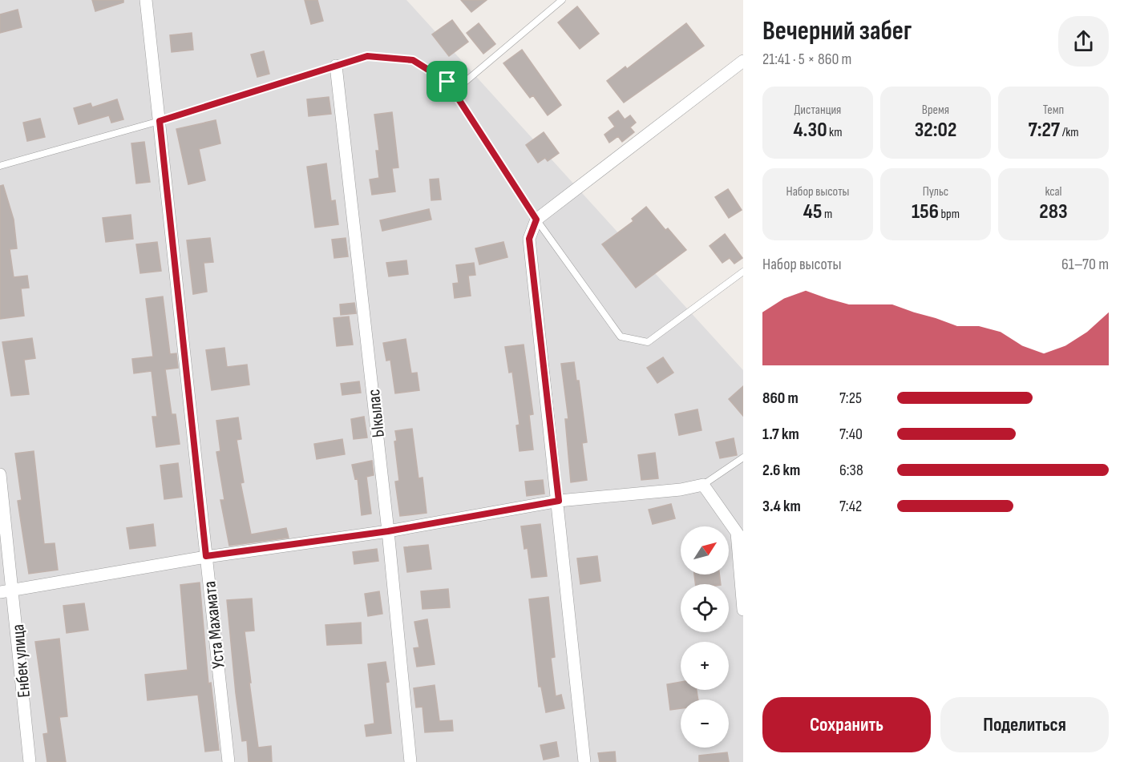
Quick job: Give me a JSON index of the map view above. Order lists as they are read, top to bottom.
{
  "streets": {
    "street": ["Ыкылас", "Уста Махамата", "Енбек улица"]
  },
  "north": "top right",
  "page": {
    "heading": ["Вечерний забег", "21:41 · 5 × 860 m"],
    "stats": [
      ["Дистанция", "4.30 km"],
      ["Время", "32:02"],
      ["Темп", "7:27 /km"],
      ["Набор высоты", "45 m"],
      ["Пульс", "156 bpm"],
      ["kcal", "283"]
    ],
    "chart": ["Набор высоты", "61–70 m"],
    "list": [
      {
        "name": "860 m",
        "note": "7:25"
      },
      {
        "name": "1.7 km",
        "note": "7:40"
      },
      {
        "name": "2.6 km",
        "note": "6:38"
      },
      {
        "name": "3.4 km",
        "note": "7:42"
      }
    ],
    "map_buttons": ["+", "−"],
    "buttons": ["Сохранить", "Поделиться"]
  }
}
